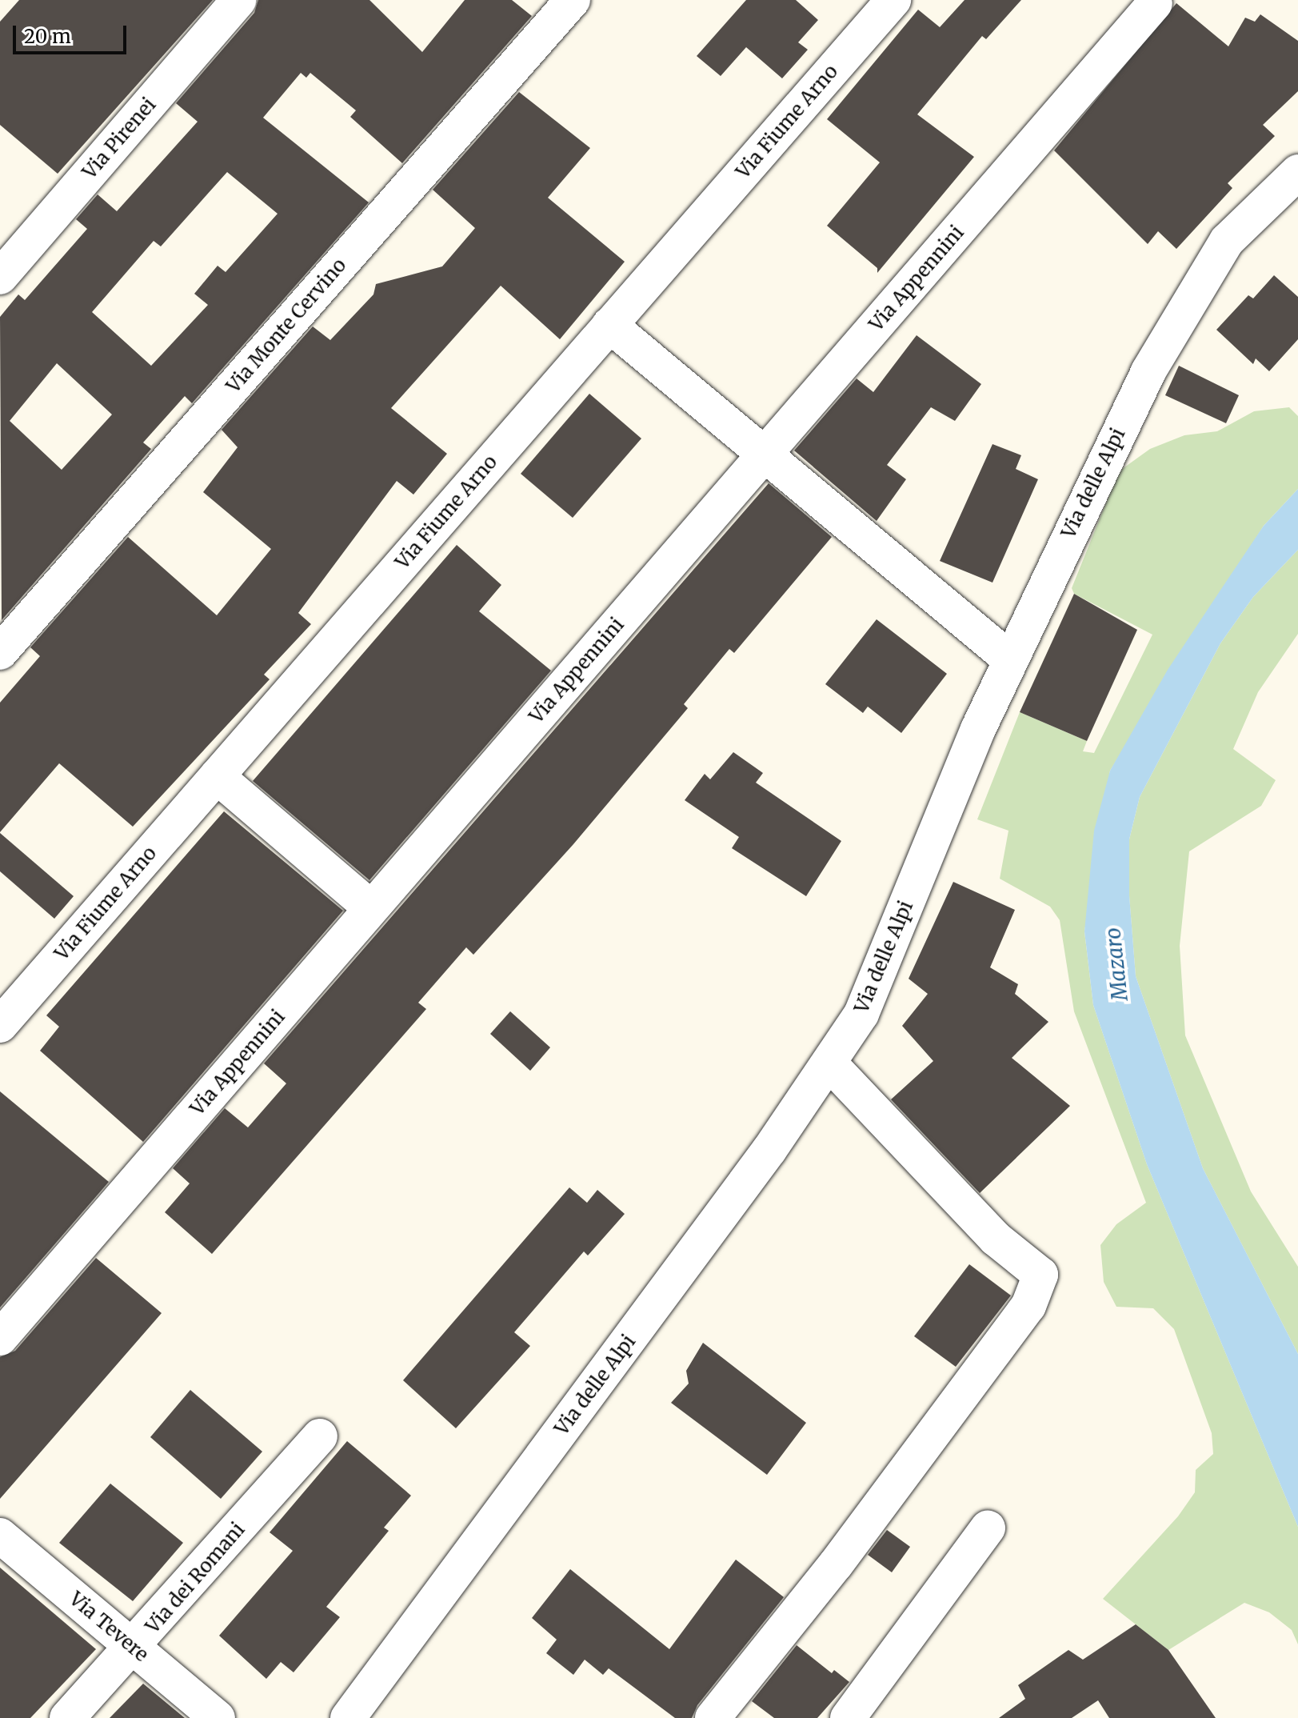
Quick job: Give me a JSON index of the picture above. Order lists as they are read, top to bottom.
{
  "streets": {
    "street": [
      "Via Fiume Arno",
      "Via Pirenei",
      "Via Appennini",
      "Via Monte Cervino",
      "Via delle Alpi",
      "Via dei Romani",
      "Via Tevere"
    ]
  },
  "crossings": [
    ["Via dei Romani", "Via Tevere"]
  ],
  "water": ["Mazaro"],
  "scale_bar": "20 m"
}
